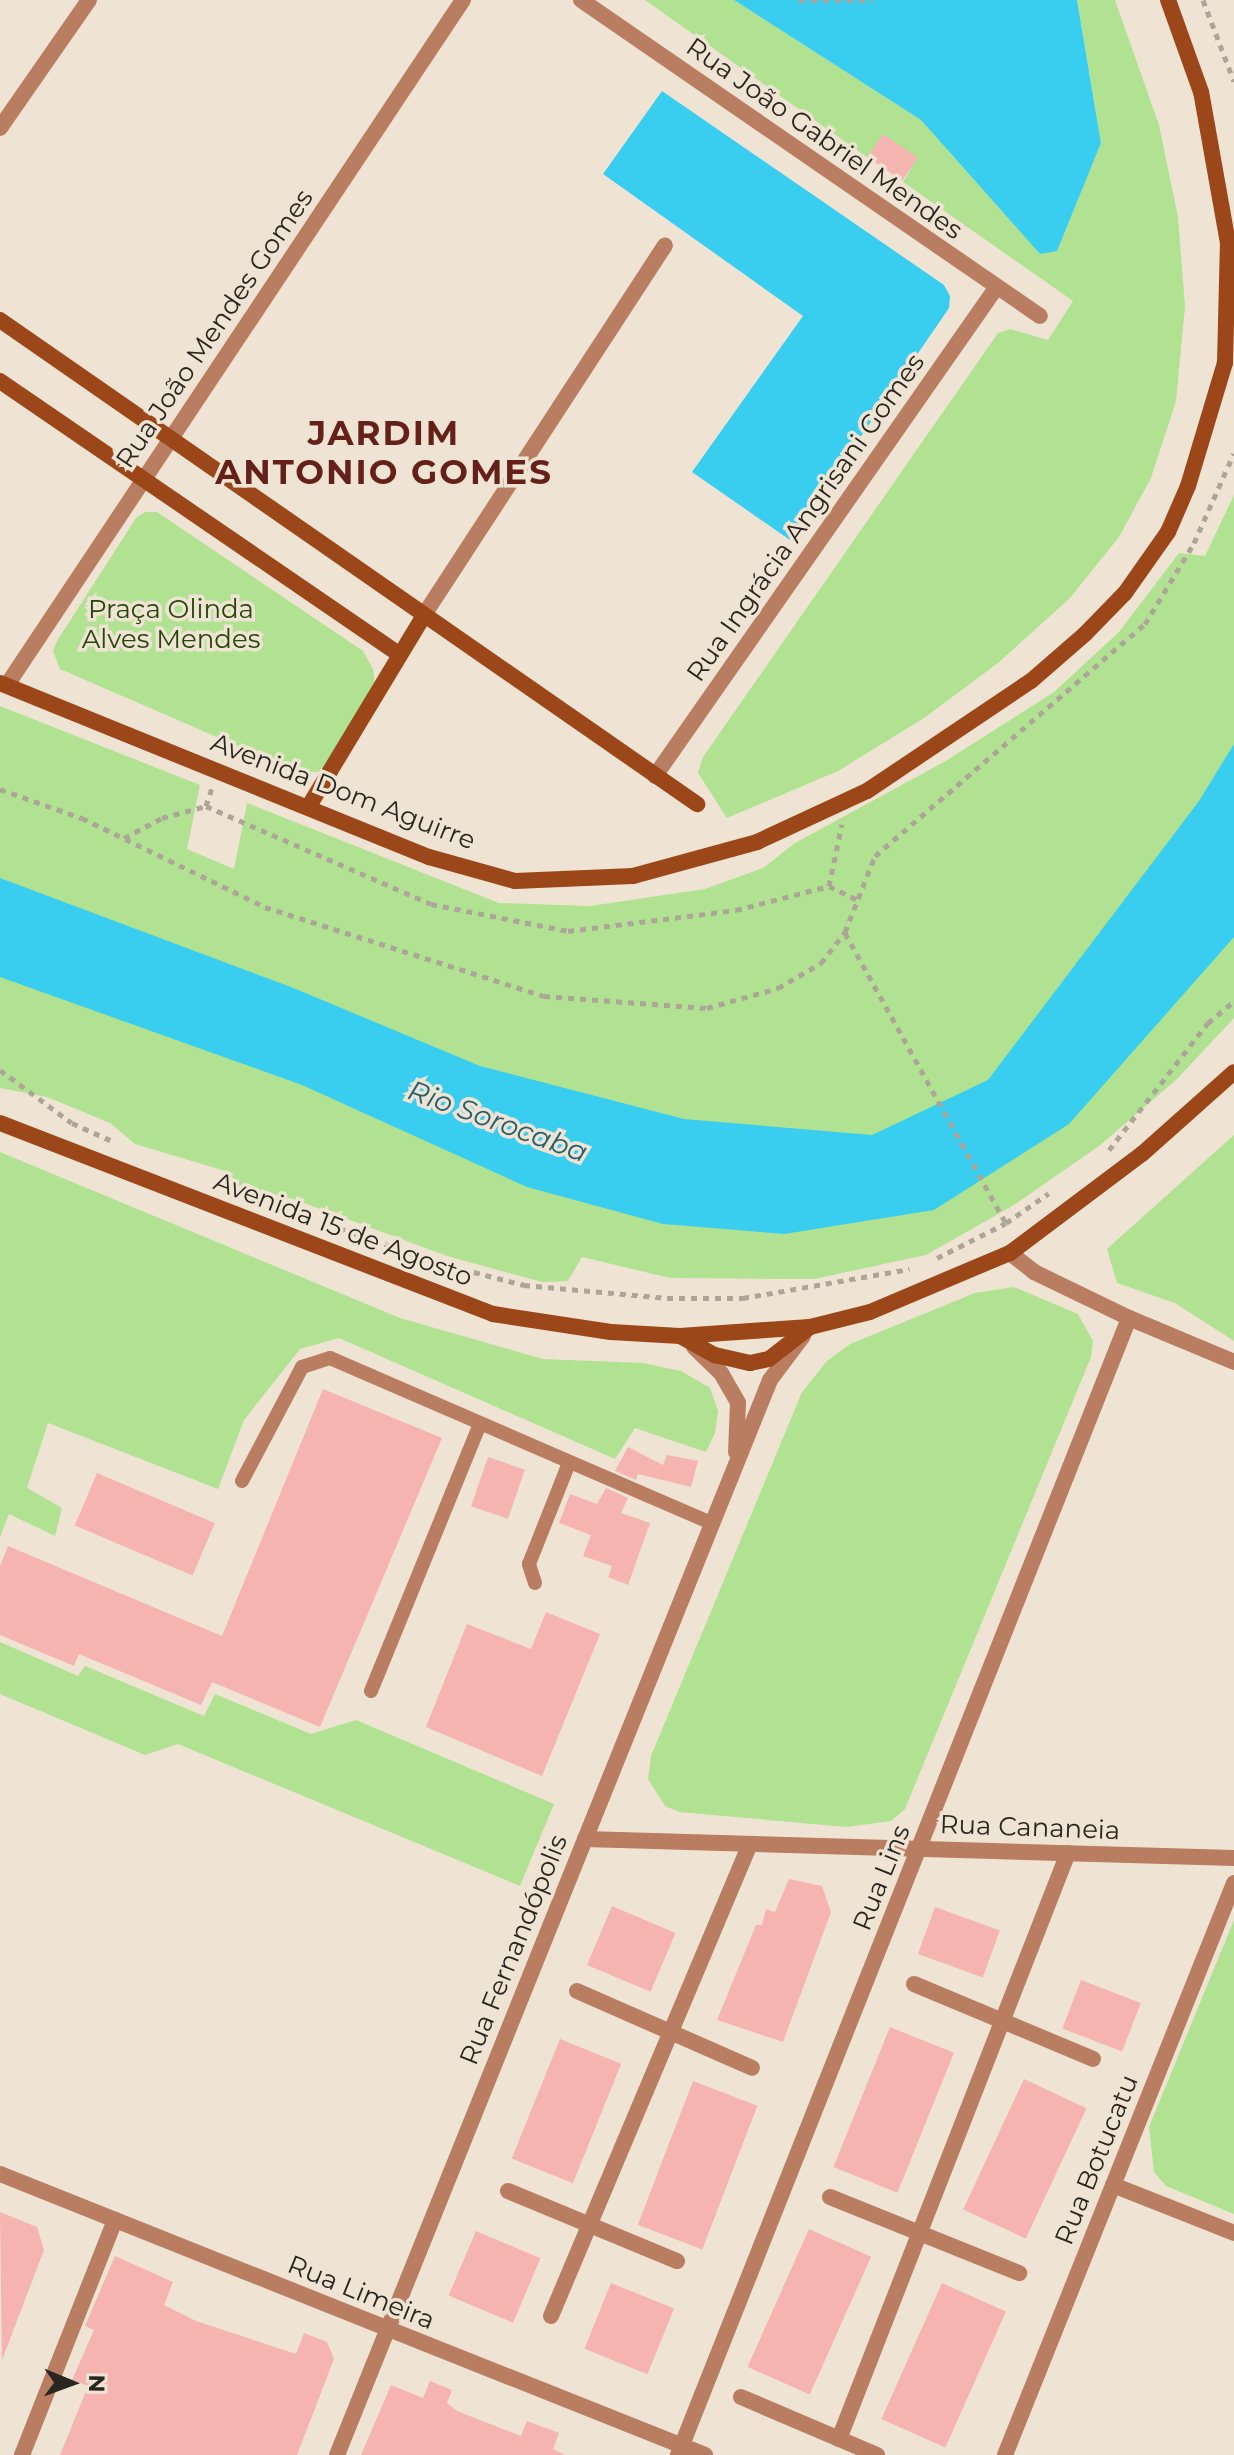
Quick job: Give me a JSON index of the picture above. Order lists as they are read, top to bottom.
{
  "streets": {
    "main road": ["Avenida Dom Aguirre", "Avenida 15 de Agosto"],
    "street": [
      "Rua João Gabriel Mendes",
      "Rua João Mendes Gomes",
      "Rua Ingrácia Angrisani Gomes",
      "Rua Cananeia",
      "Rua Lins",
      "Rua Fernandópolis",
      "Rua Botucatu",
      "Rua Limeira"
    ]
  },
  "crossings": [
    ["Rua João Gabriel Mendes", "Rua Ingrácia Angrisani Gomes"],
    ["Rua João Mendes Gomes", "Avenida Dom Aguirre"],
    ["Avenida 15 de Agosto", "Rua Fernandópolis"],
    ["Rua Cananeia", "Rua Lins"],
    ["Rua Cananeia", "Rua Fernandópolis"],
    ["Rua Lins", "Rua Limeira"],
    ["Rua Fernandópolis", "Rua Limeira"]
  ],
  "districts": ["JARDIM ANTONIO GOMES"],
  "water": ["Rio Sorocaba"],
  "parks": ["Praça Olinda Alves Mendes"],
  "north": "right"
}
